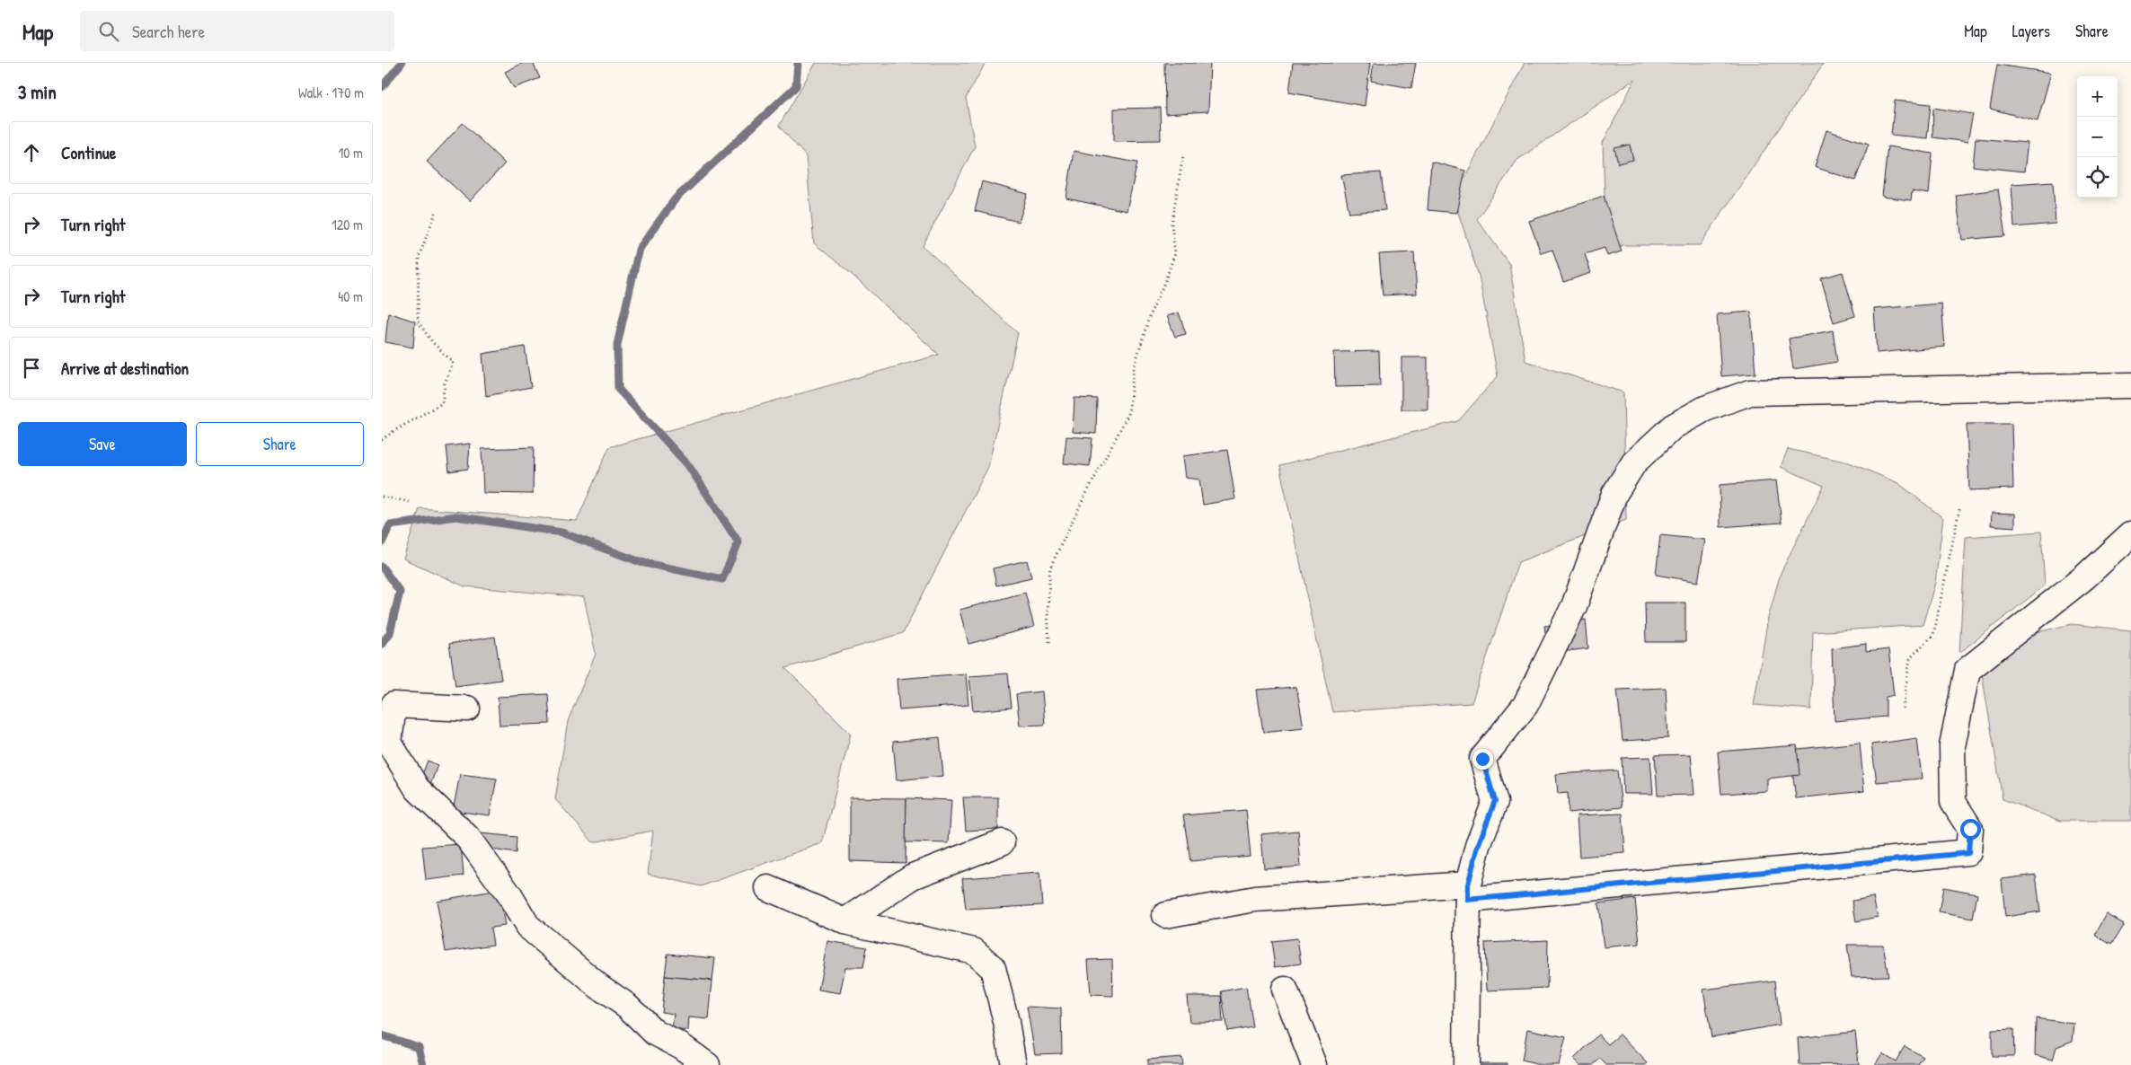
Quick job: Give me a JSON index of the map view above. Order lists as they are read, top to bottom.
{
  "page": {
    "header": "Map",
    "search": "Search here",
    "nav": ["Map", "Layers", "Share"],
    "heading": ["3 min", "Walk · 170 m"],
    "map_buttons": ["+", "−"],
    "list": [
      ["Continue", "10 m"],
      ["Turn right", "120 m"],
      ["Turn right", "40 m"],
      "Arrive at destination"
    ],
    "buttons": ["Save", "Share"]
  }
}
